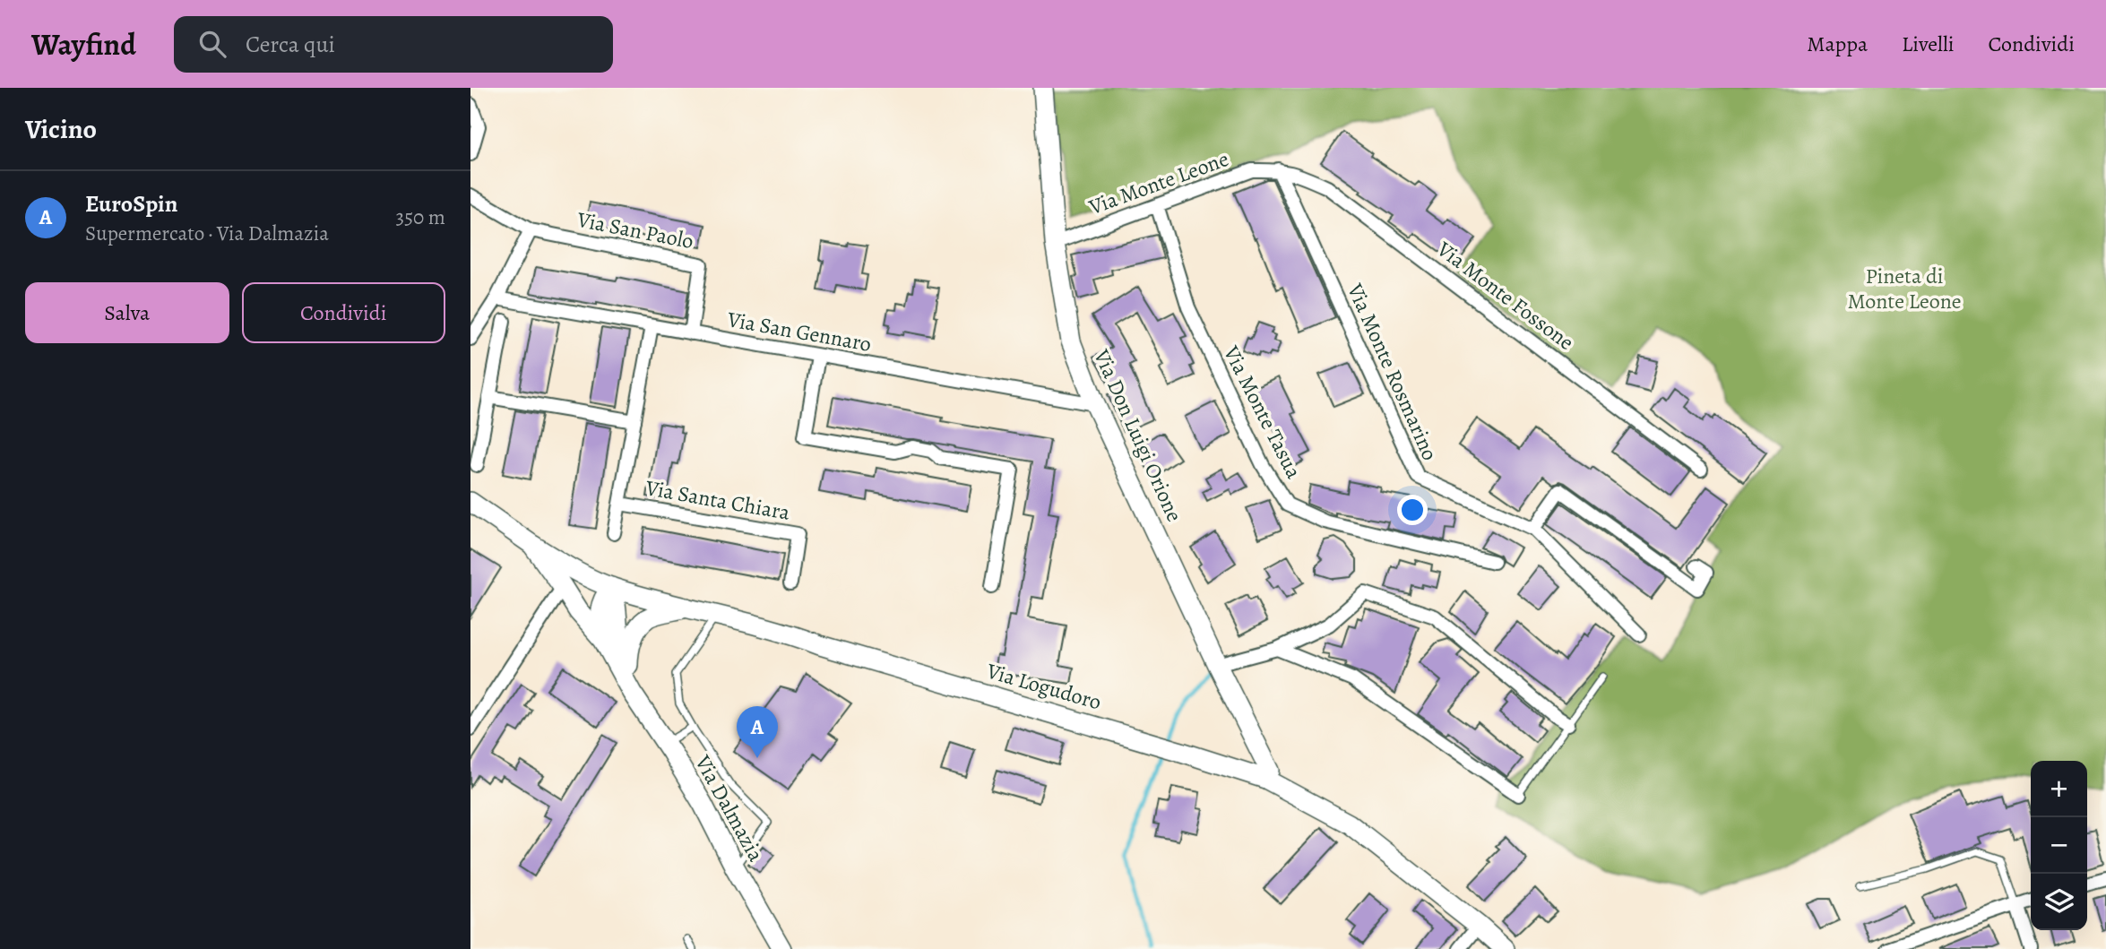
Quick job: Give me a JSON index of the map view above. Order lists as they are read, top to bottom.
{
  "streets": {
    "street": [
      "Via Monte Leone",
      "Via San Paolo",
      "Via Monte Fossone",
      "Via San Gennaro",
      "Via Monte Rosmarino",
      "Via Monte Tasua",
      "Via Don Luigi Orione",
      "Via Santa Chiara",
      "Via Logudoro",
      "Via Dalmazia"
    ]
  },
  "crossings": [
    ["Via Monte Leone", "Via Monte Fossone"],
    ["Via Monte Leone", "Via Monte Rosmarino"],
    ["Via Monte Leone", "Via Monte Tasua"],
    ["Via Monte Leone", "Via Don Luigi Orione"],
    ["Via San Paolo", "Via San Gennaro"],
    ["Via Monte Fossone", "Via Monte Rosmarino"],
    ["Via San Gennaro", "Via Don Luigi Orione"],
    ["Via San Gennaro", "Via Santa Chiara"],
    ["Via Don Luigi Orione", "Via Logudoro"],
    ["Via Logudoro", "Via Dalmazia"]
  ],
  "parks": ["Pineta di Monte Leone"],
  "page": {
    "header": "Wayfind",
    "search": "Cerca qui",
    "nav": ["Mappa", "Livelli", "Condividi"],
    "heading": "Vicino",
    "list": [
      {
        "mark": "A",
        "name": "EuroSpin",
        "note": "Supermercato · Via Dalmazia",
        "value": "350 m"
      }
    ],
    "buttons": ["Salva", "Condividi"],
    "pins": "A",
    "map_buttons": ["+", "−"]
  }
}
